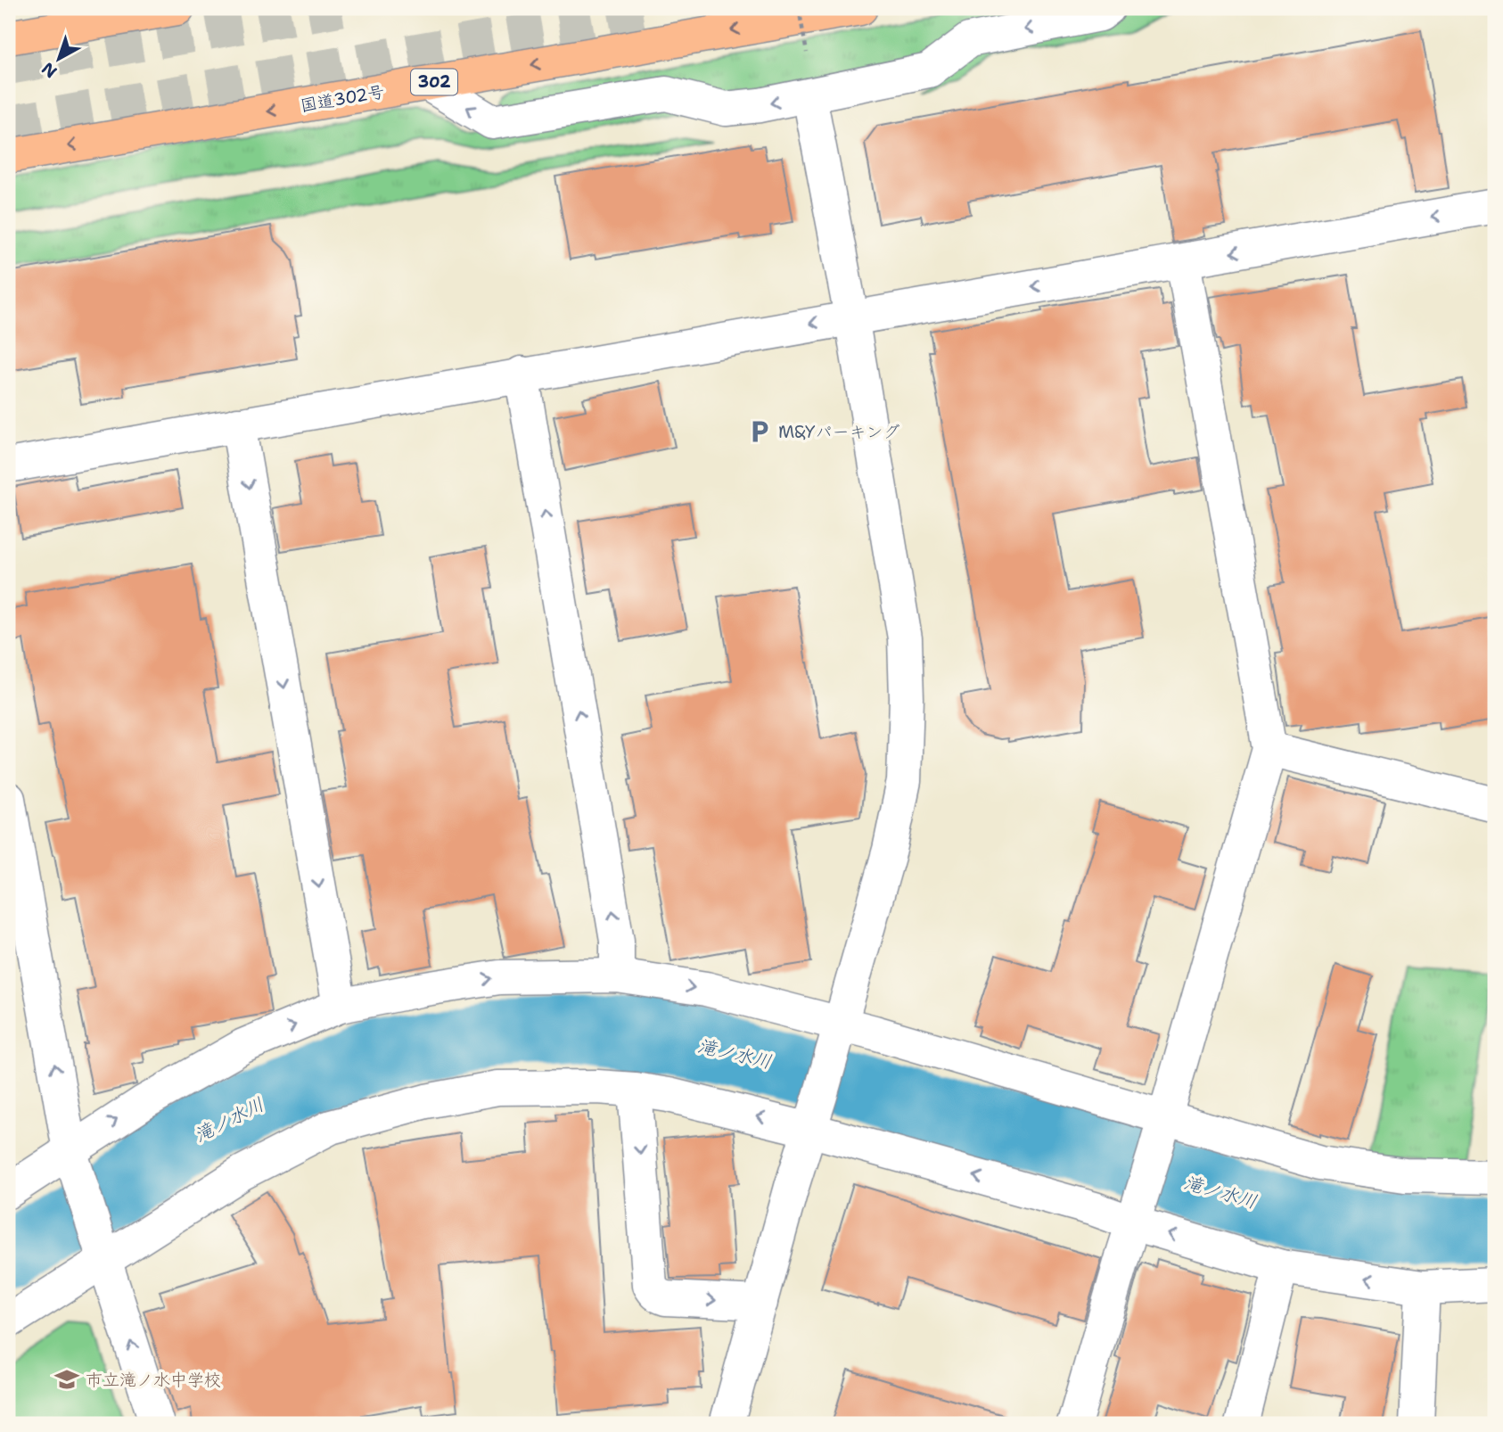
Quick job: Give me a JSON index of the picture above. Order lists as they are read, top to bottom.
{
  "streets": {
    "highway": ["302", "国道302号"]
  },
  "one_way": ["国道302号"],
  "water": ["滝ノ水川"],
  "places": {
    "parking": ["M&Yパーキング"],
    "school or university": ["市立滝ノ水中学校"]
  },
  "north": "bottom left"
}
